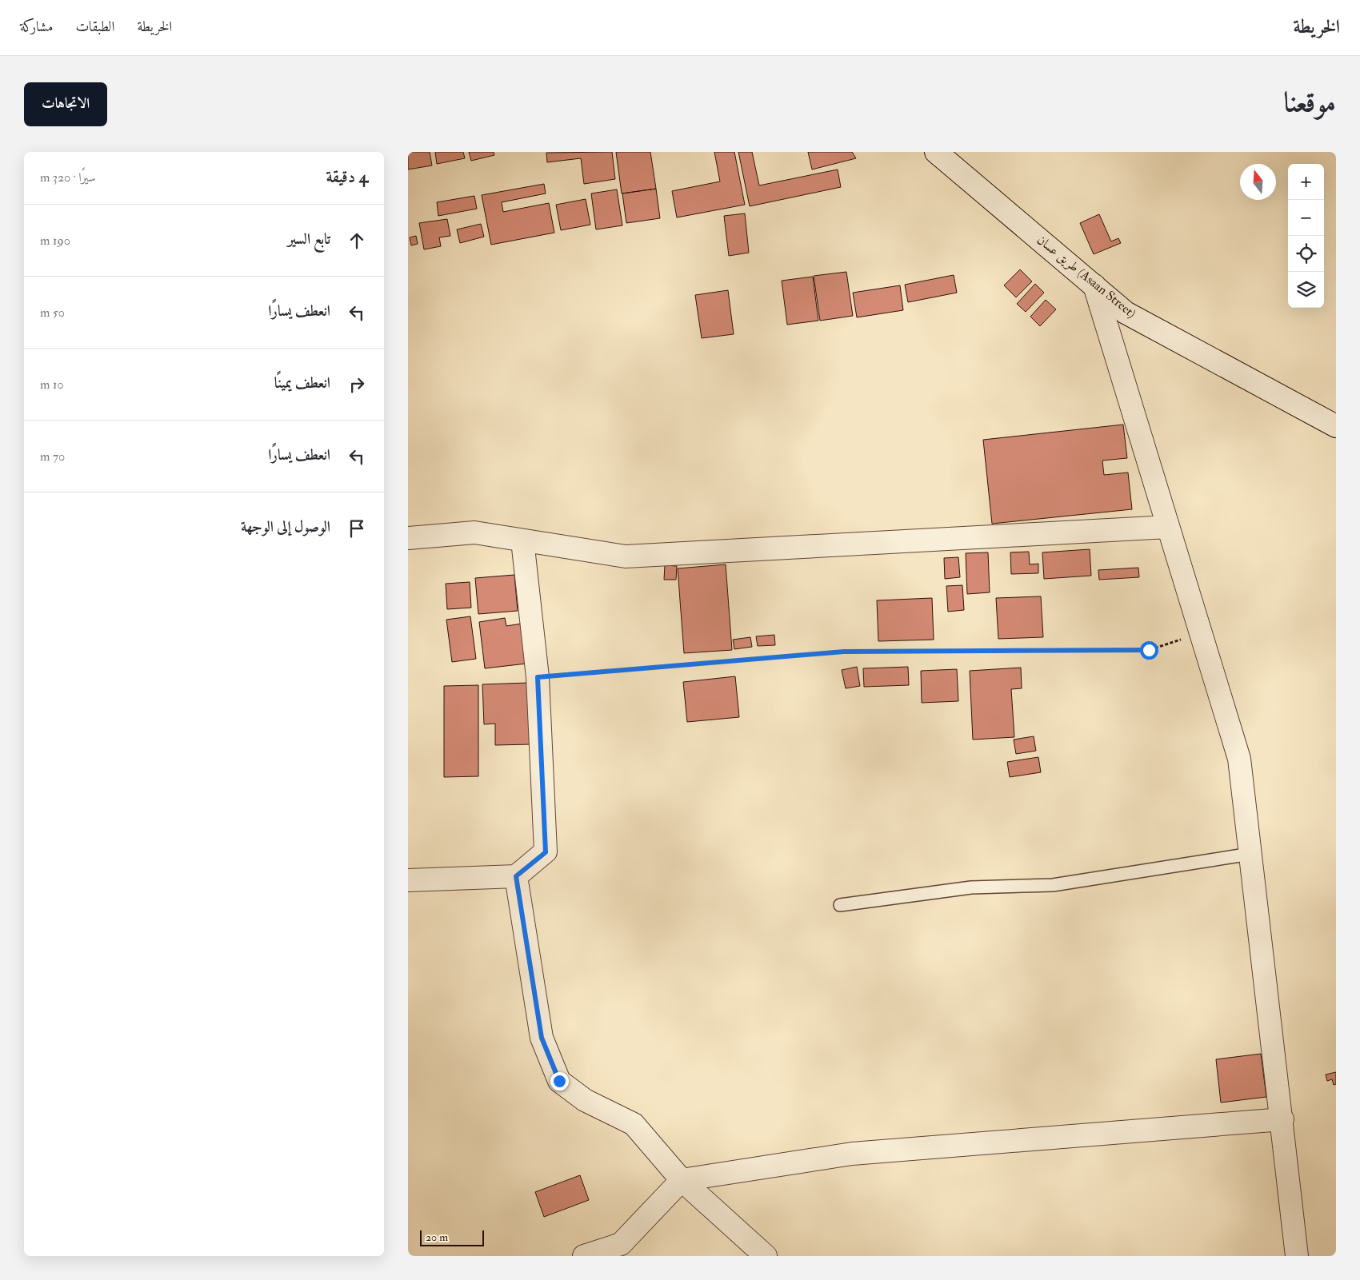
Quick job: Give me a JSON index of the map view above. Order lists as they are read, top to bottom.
{
  "streets": {
    "street": ["طريق عسان (Asaan Street)"]
  },
  "scale_bar": "20 m",
  "north": "top",
  "page": {
    "header": "الخريطة",
    "nav": ["الخريطة", "الطبقات", "مشاركة"],
    "title": "موقعنا",
    "buttons": "الاتجاهات",
    "heading": ["4 دقيقة", "سيرًا · 320 m"],
    "map_buttons": ["+", "−"],
    "list": [
      ["تابع السير", "190 m"],
      ["انعطف يسارًا", "50 m"],
      ["انعطف يمينًا", "10 m"],
      ["انعطف يسارًا", "70 m"],
      "الوصول إلى الوجهة"
    ],
    "scale": "20 m"
  }
}
